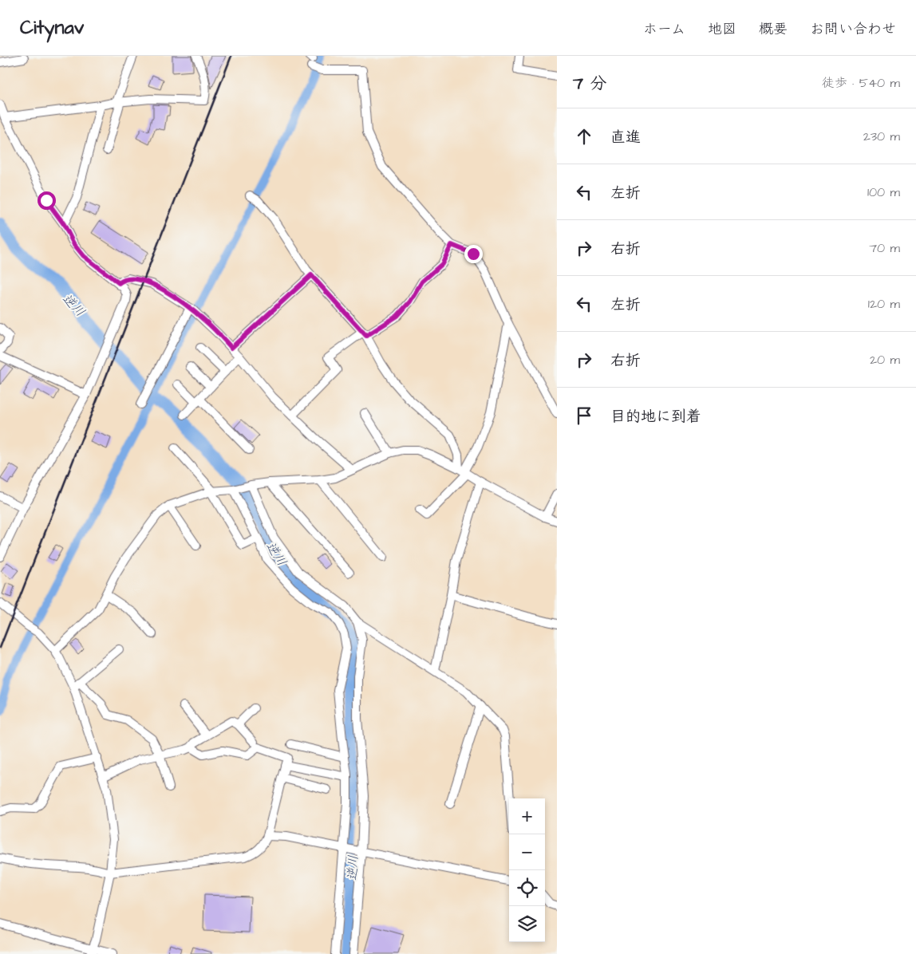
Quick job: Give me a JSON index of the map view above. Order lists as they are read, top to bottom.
{
  "water": ["逆川"],
  "page": {
    "header": "Citynav",
    "nav": [
      "ホーム",
      "地図",
      "概要",
      "お問い合わせ"
    ],
    "heading": ["7 分", "徒歩 · 540 m"],
    "list": [
      ["直進", "230 m"],
      ["左折", "100 m"],
      ["右折", "70 m"],
      ["左折", "120 m"],
      ["右折", "20 m"],
      "目的地に到着"
    ],
    "map_buttons": ["+", "−"]
  }
}
